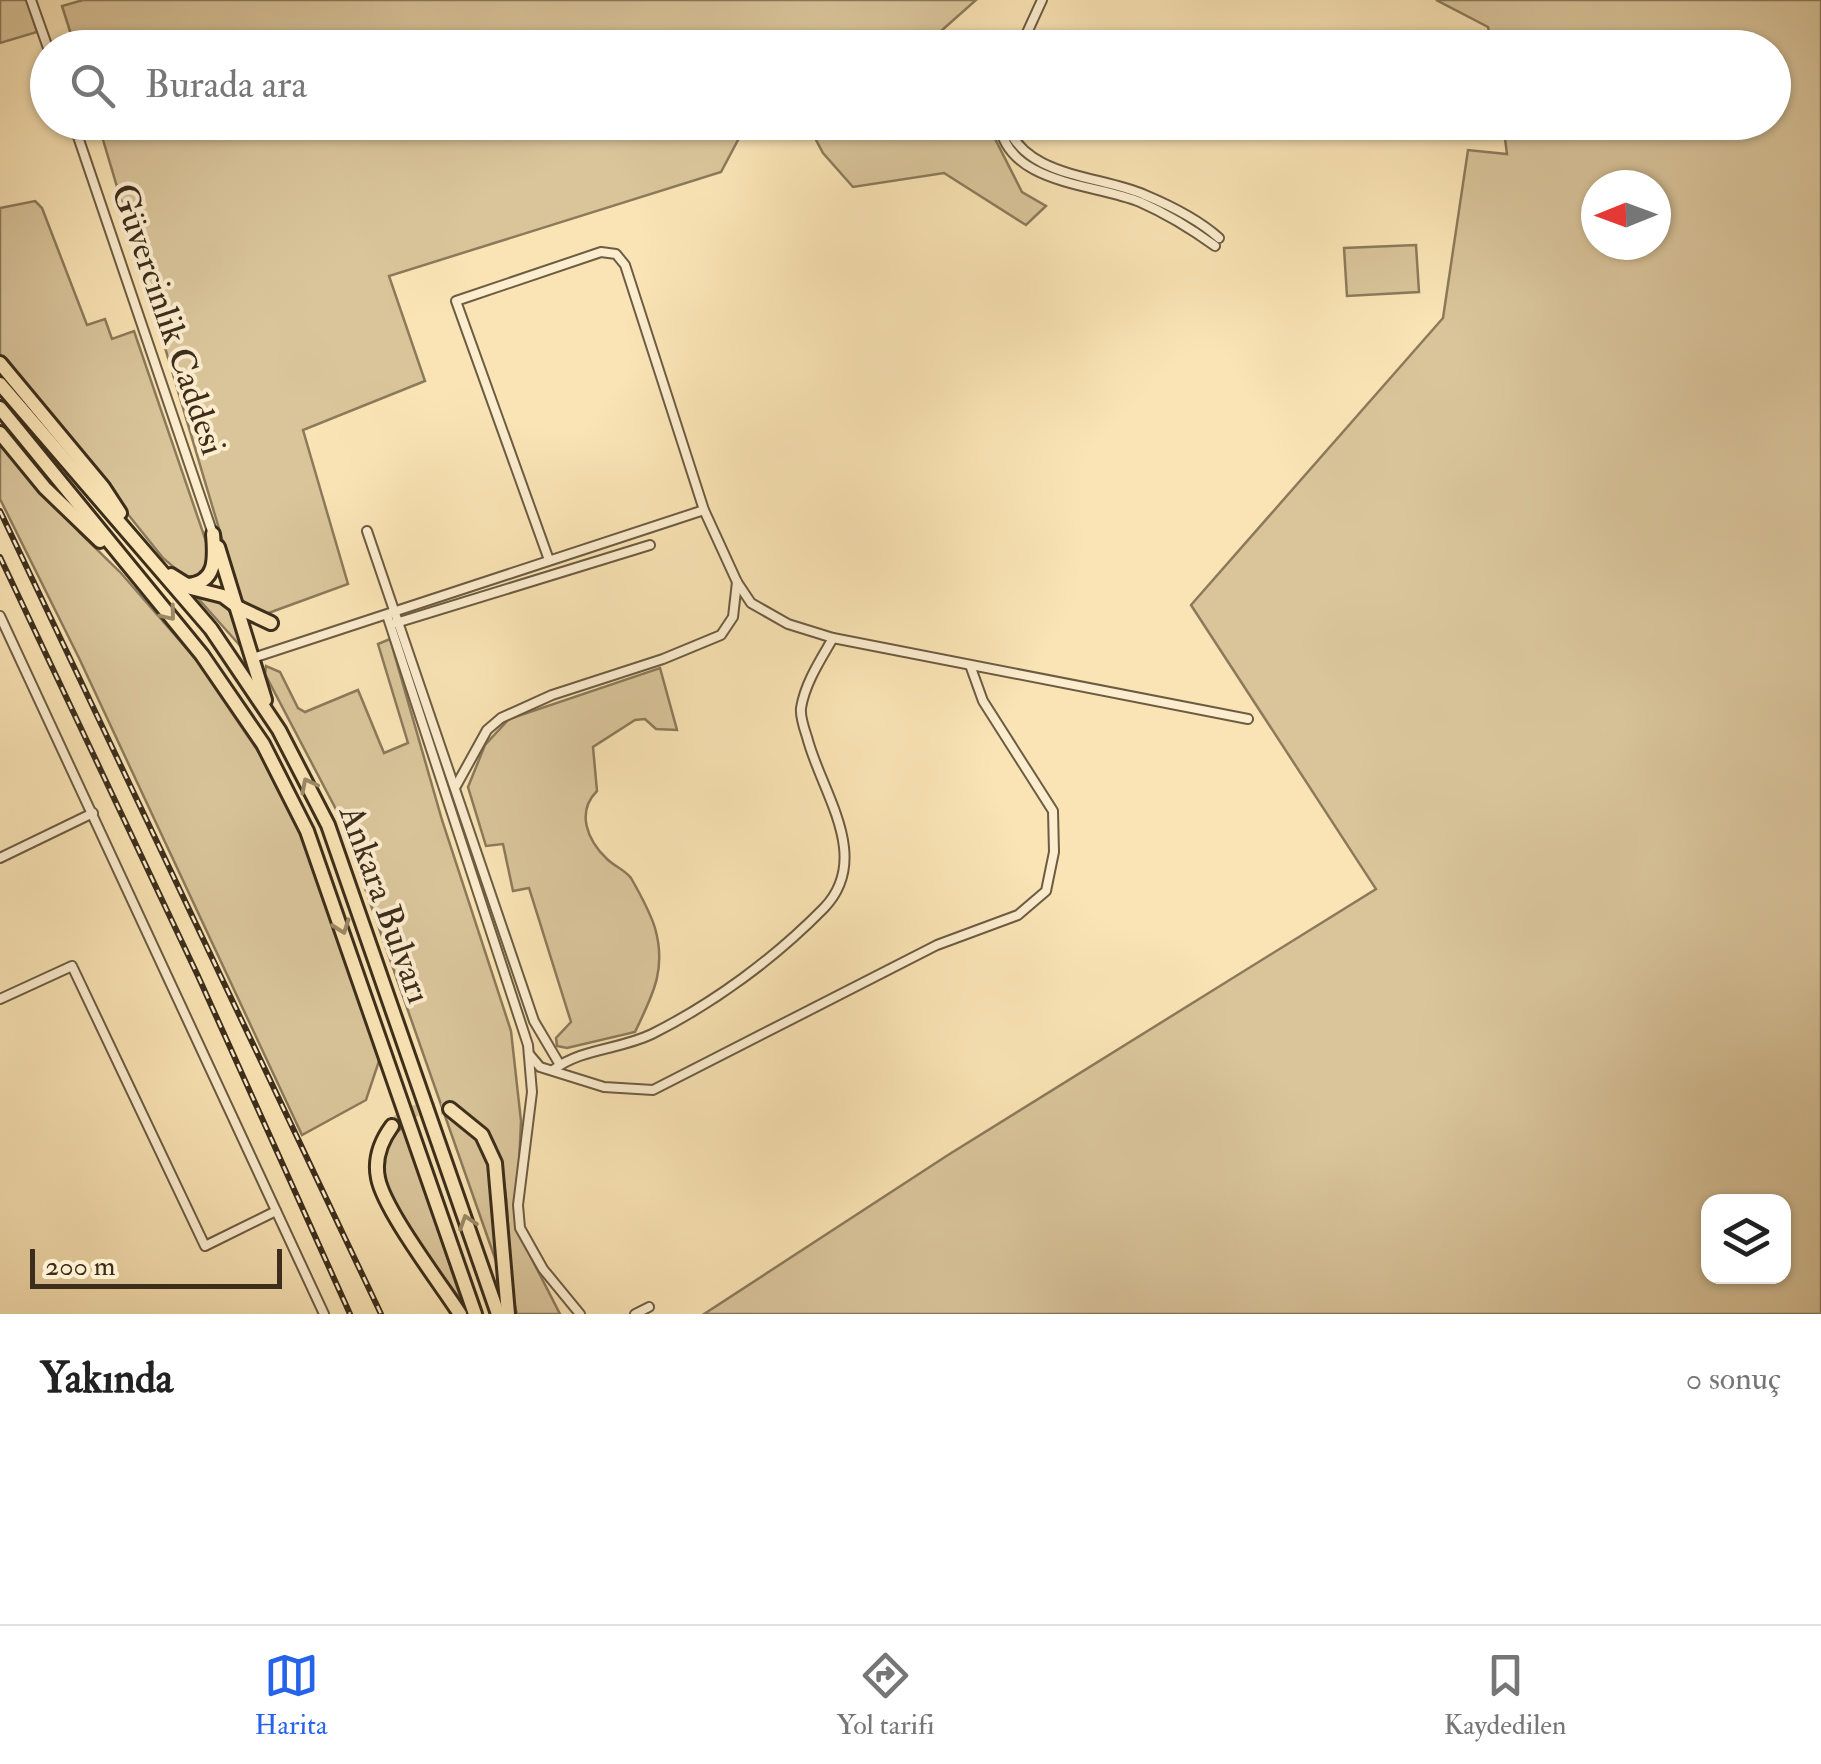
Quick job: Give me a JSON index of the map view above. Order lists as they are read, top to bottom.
{
  "streets": {
    "main road": ["Ankara Bulvarı"],
    "street": ["Güvercinlik Caddesi"]
  },
  "scale_bar": "200 m",
  "north": "left",
  "page": {
    "search": "Burada ara",
    "scale": "200 m",
    "heading": ["Yakında", "0 sonuç"],
    "nav": ["Harita", "Yol tarifi", "Kaydedilen"]
  }
}
